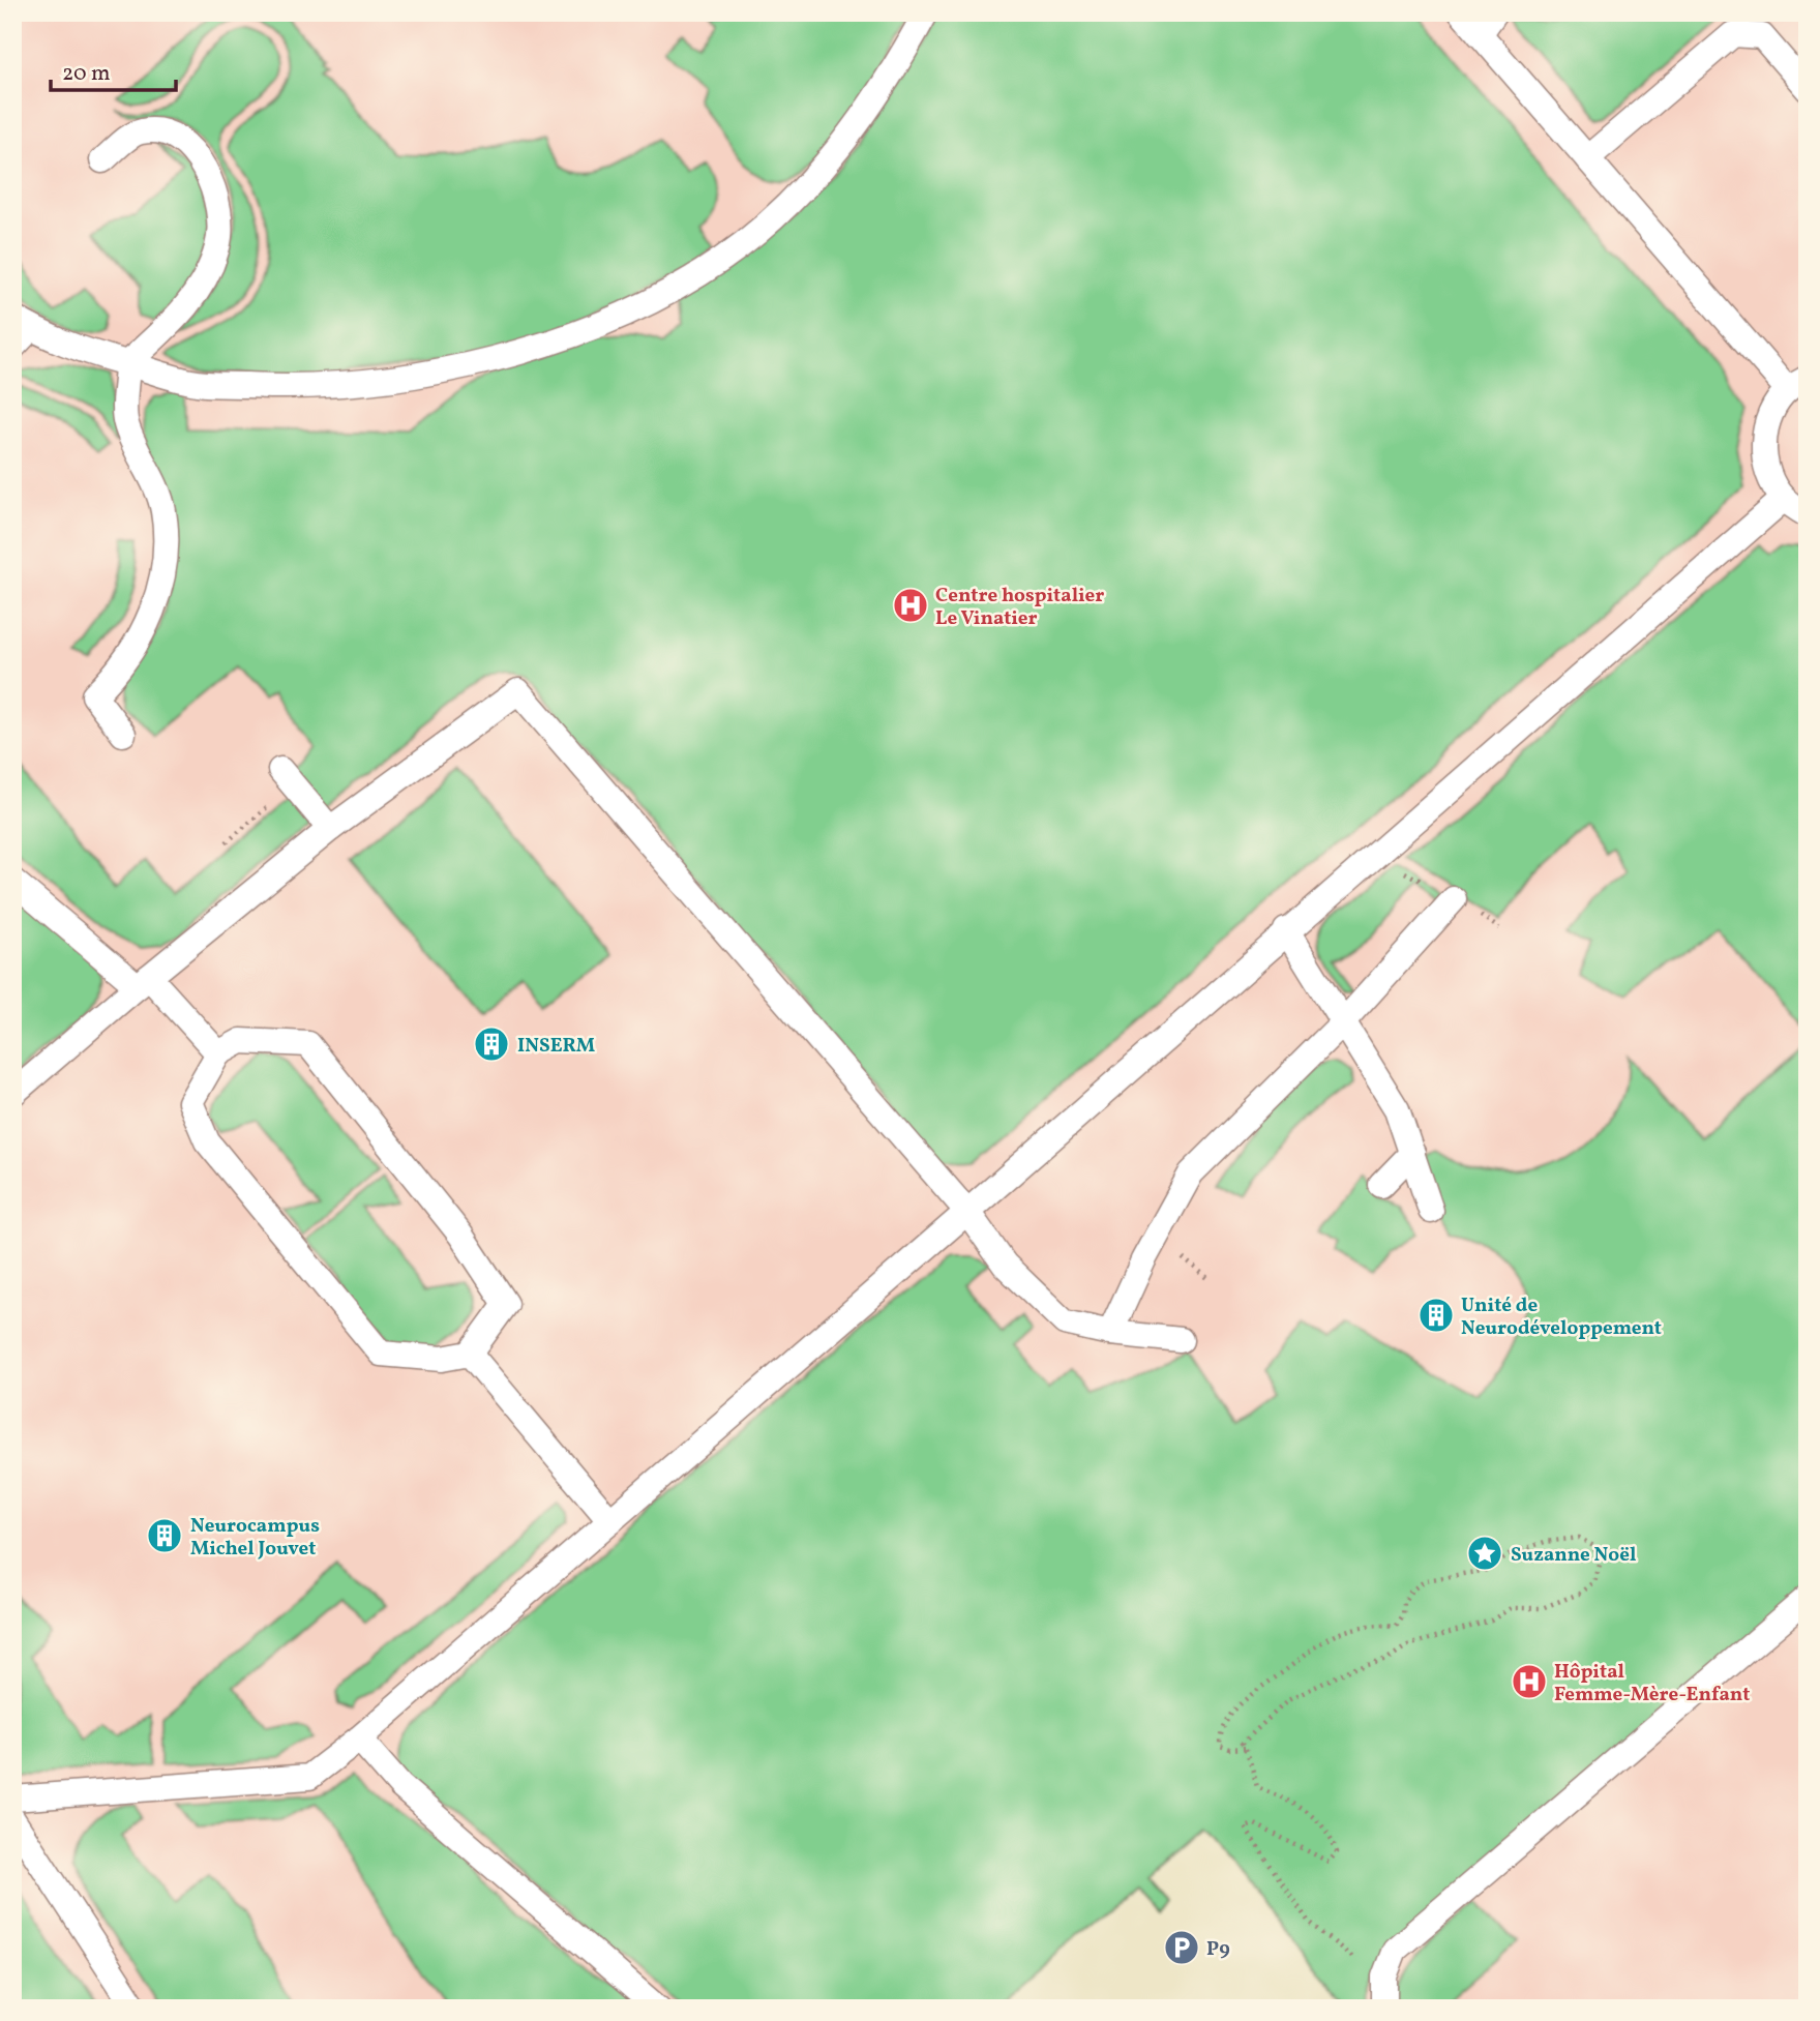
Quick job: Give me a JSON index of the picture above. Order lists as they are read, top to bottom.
{
  "places": {
    "hospital": ["Centre hospitalier Le Vinatier", "Hôpital Femme-Mère-Enfant"],
    "building": ["INSERM", "Unité de Neurodéveloppement", "Neurocampus Michel Jouvet"],
    "place": ["Suzanne Noël"],
    "parking": ["P9"]
  },
  "scale_bar": "20 m"
}
